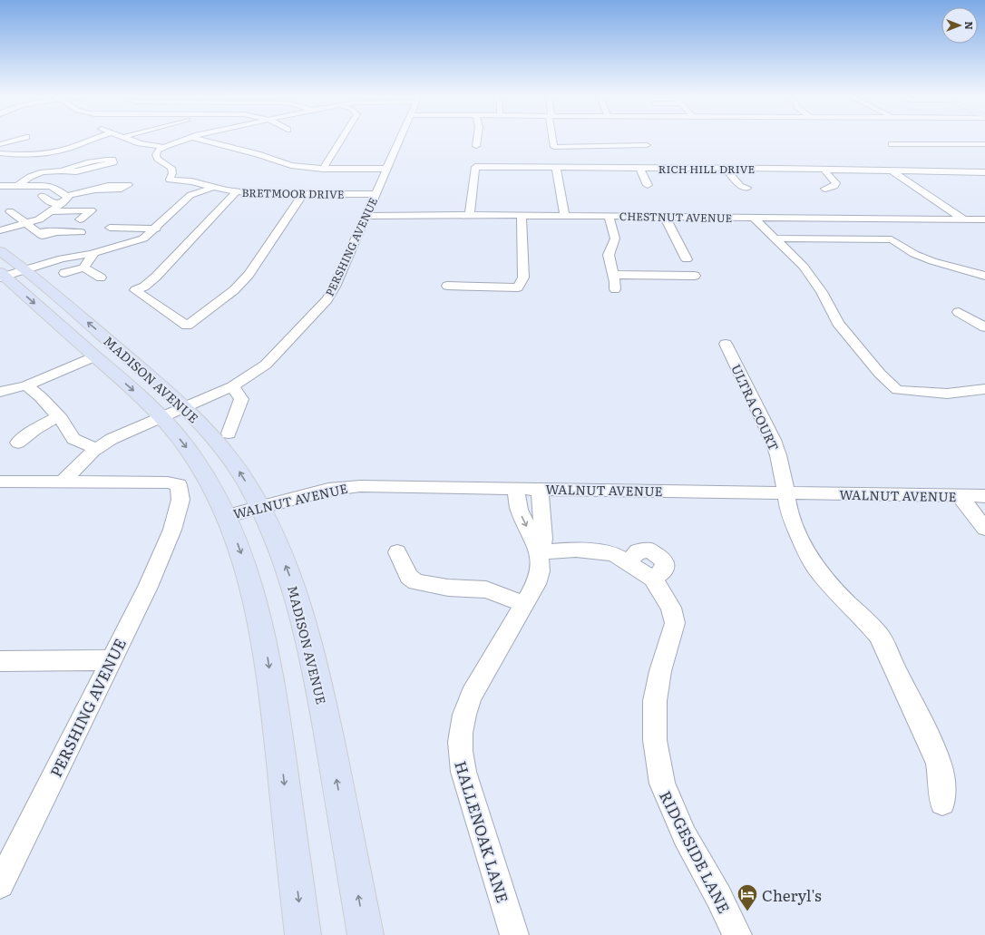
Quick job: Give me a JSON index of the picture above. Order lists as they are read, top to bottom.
{
  "streets": {
    "main road": ["MADISON AVENUE"],
    "street": [
      "RICH HILL DRIVE",
      "BRETMOOR DRIVE",
      "CHESTNUT AVENUE",
      "PERSHING AVENUE",
      "ULTRA COURT",
      "WALNUT AVENUE",
      "HALLENOAK LANE",
      "RIDGESIDE LANE"
    ]
  },
  "crossings": [
    ["RICH HILL DRIVE", "CHESTNUT AVENUE"],
    ["BRETMOOR DRIVE", "PERSHING AVENUE"],
    ["CHESTNUT AVENUE", "PERSHING AVENUE"],
    ["PERSHING AVENUE", "MADISON AVENUE"],
    ["MADISON AVENUE", "WALNUT AVENUE"],
    ["ULTRA COURT", "WALNUT AVENUE"],
    ["WALNUT AVENUE", "HALLENOAK LANE"],
    ["HALLENOAK LANE", "RIDGESIDE LANE"]
  ],
  "places": {
    "hotel": ["Cheryl's"]
  },
  "north": "right"
}
